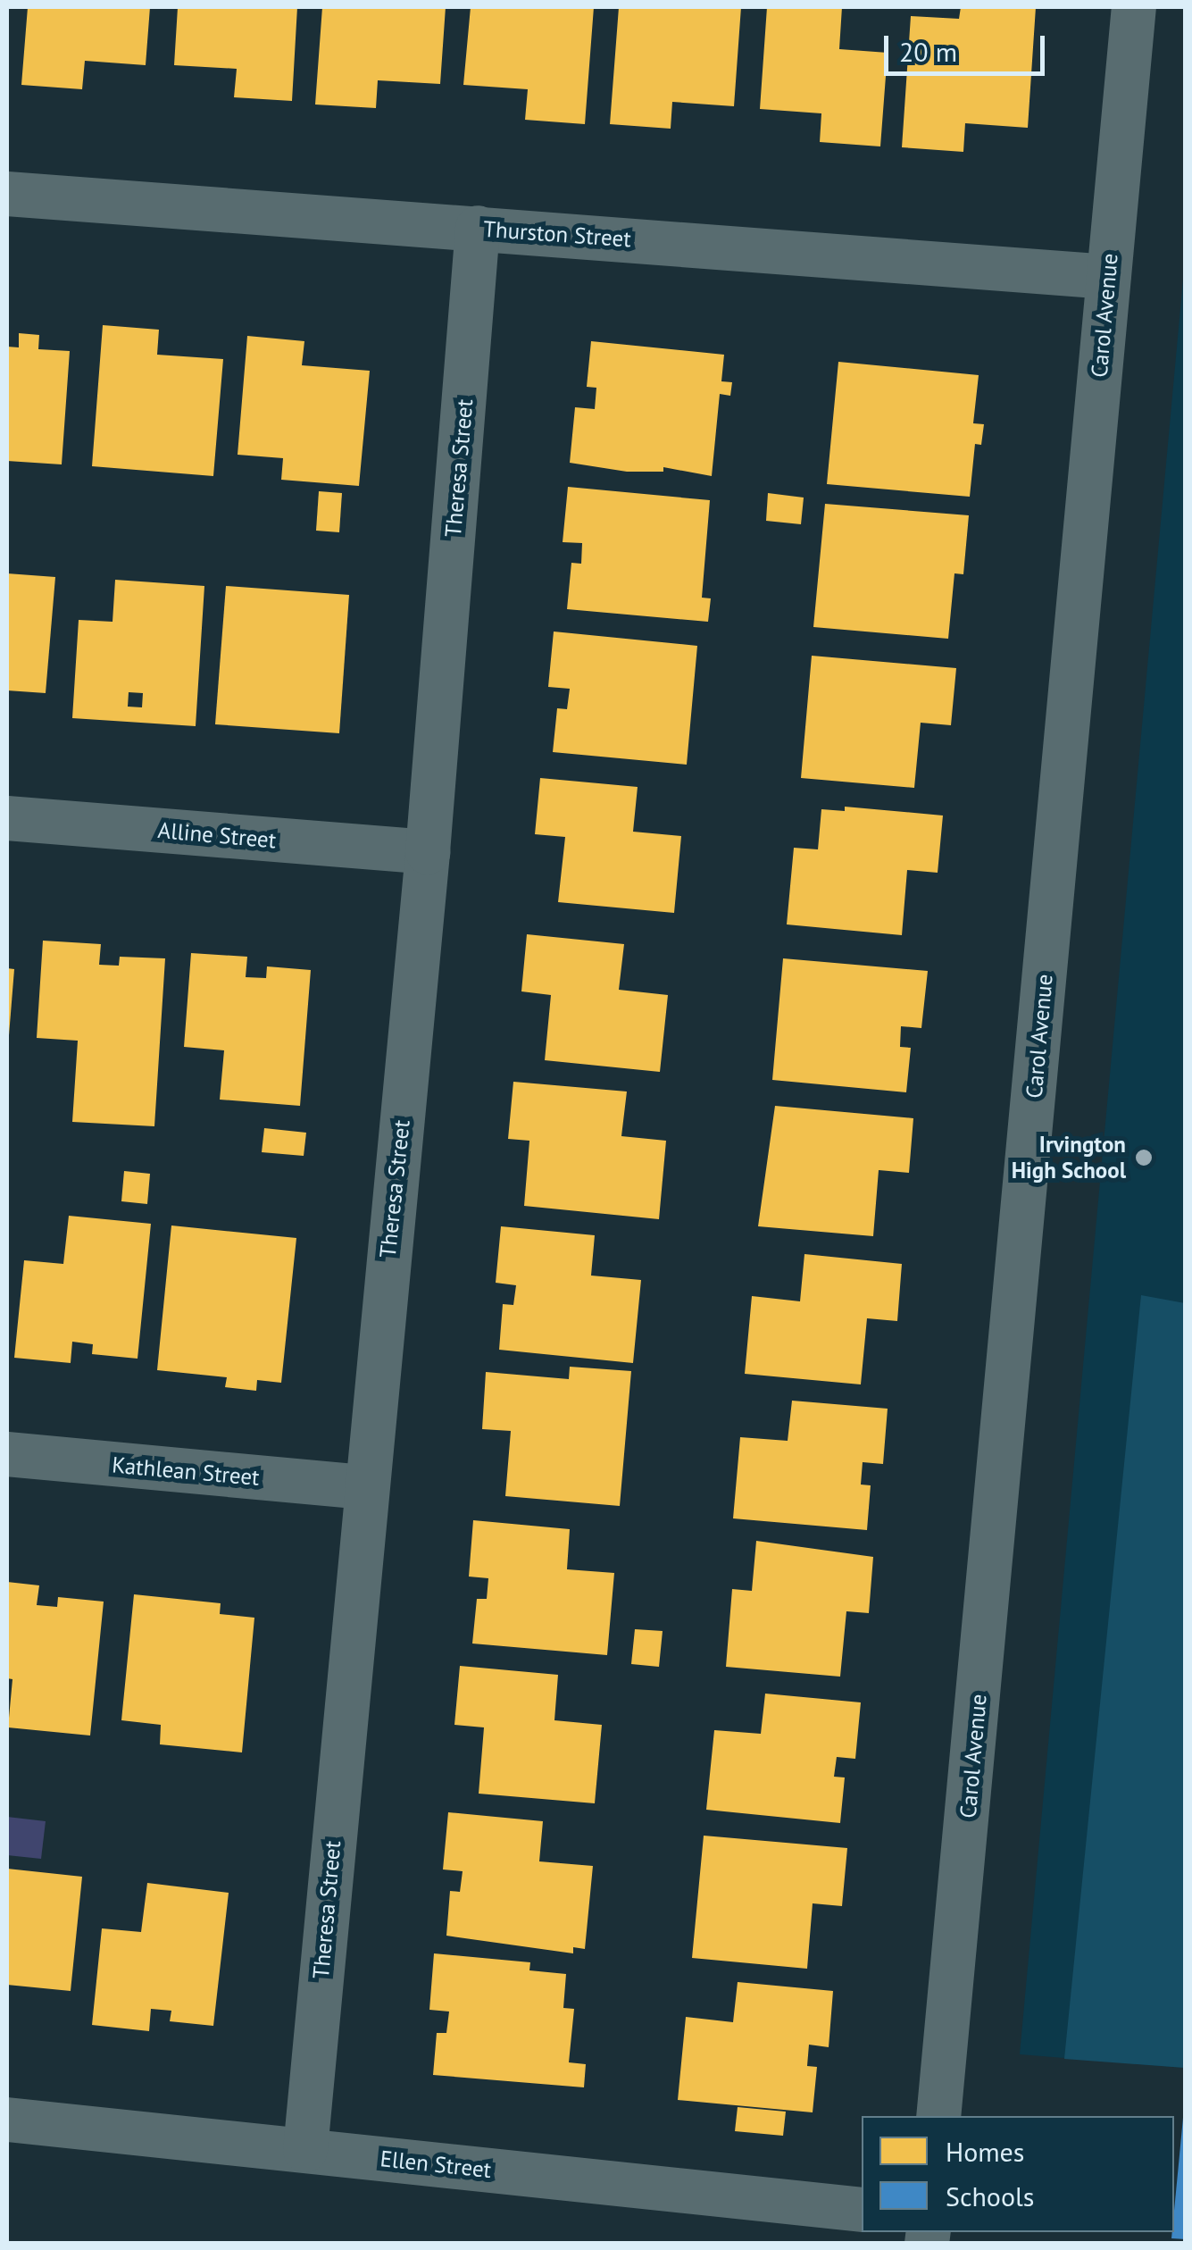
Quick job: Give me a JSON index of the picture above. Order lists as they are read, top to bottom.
{
  "streets": {
    "street": [
      "Thurston Street",
      "Carol Avenue",
      "Theresa Street",
      "Alline Street",
      "Kathlean Street",
      "Ellen Street"
    ]
  },
  "crossings": [
    ["Thurston Street", "Carol Avenue"],
    ["Thurston Street", "Theresa Street"],
    ["Theresa Street", "Alline Street"],
    ["Theresa Street", "Kathlean Street"],
    ["Theresa Street", "Ellen Street"]
  ],
  "places": ["Irvington High School"],
  "legend": ["Homes", "Schools"],
  "scale_bar": "20 m"
}
